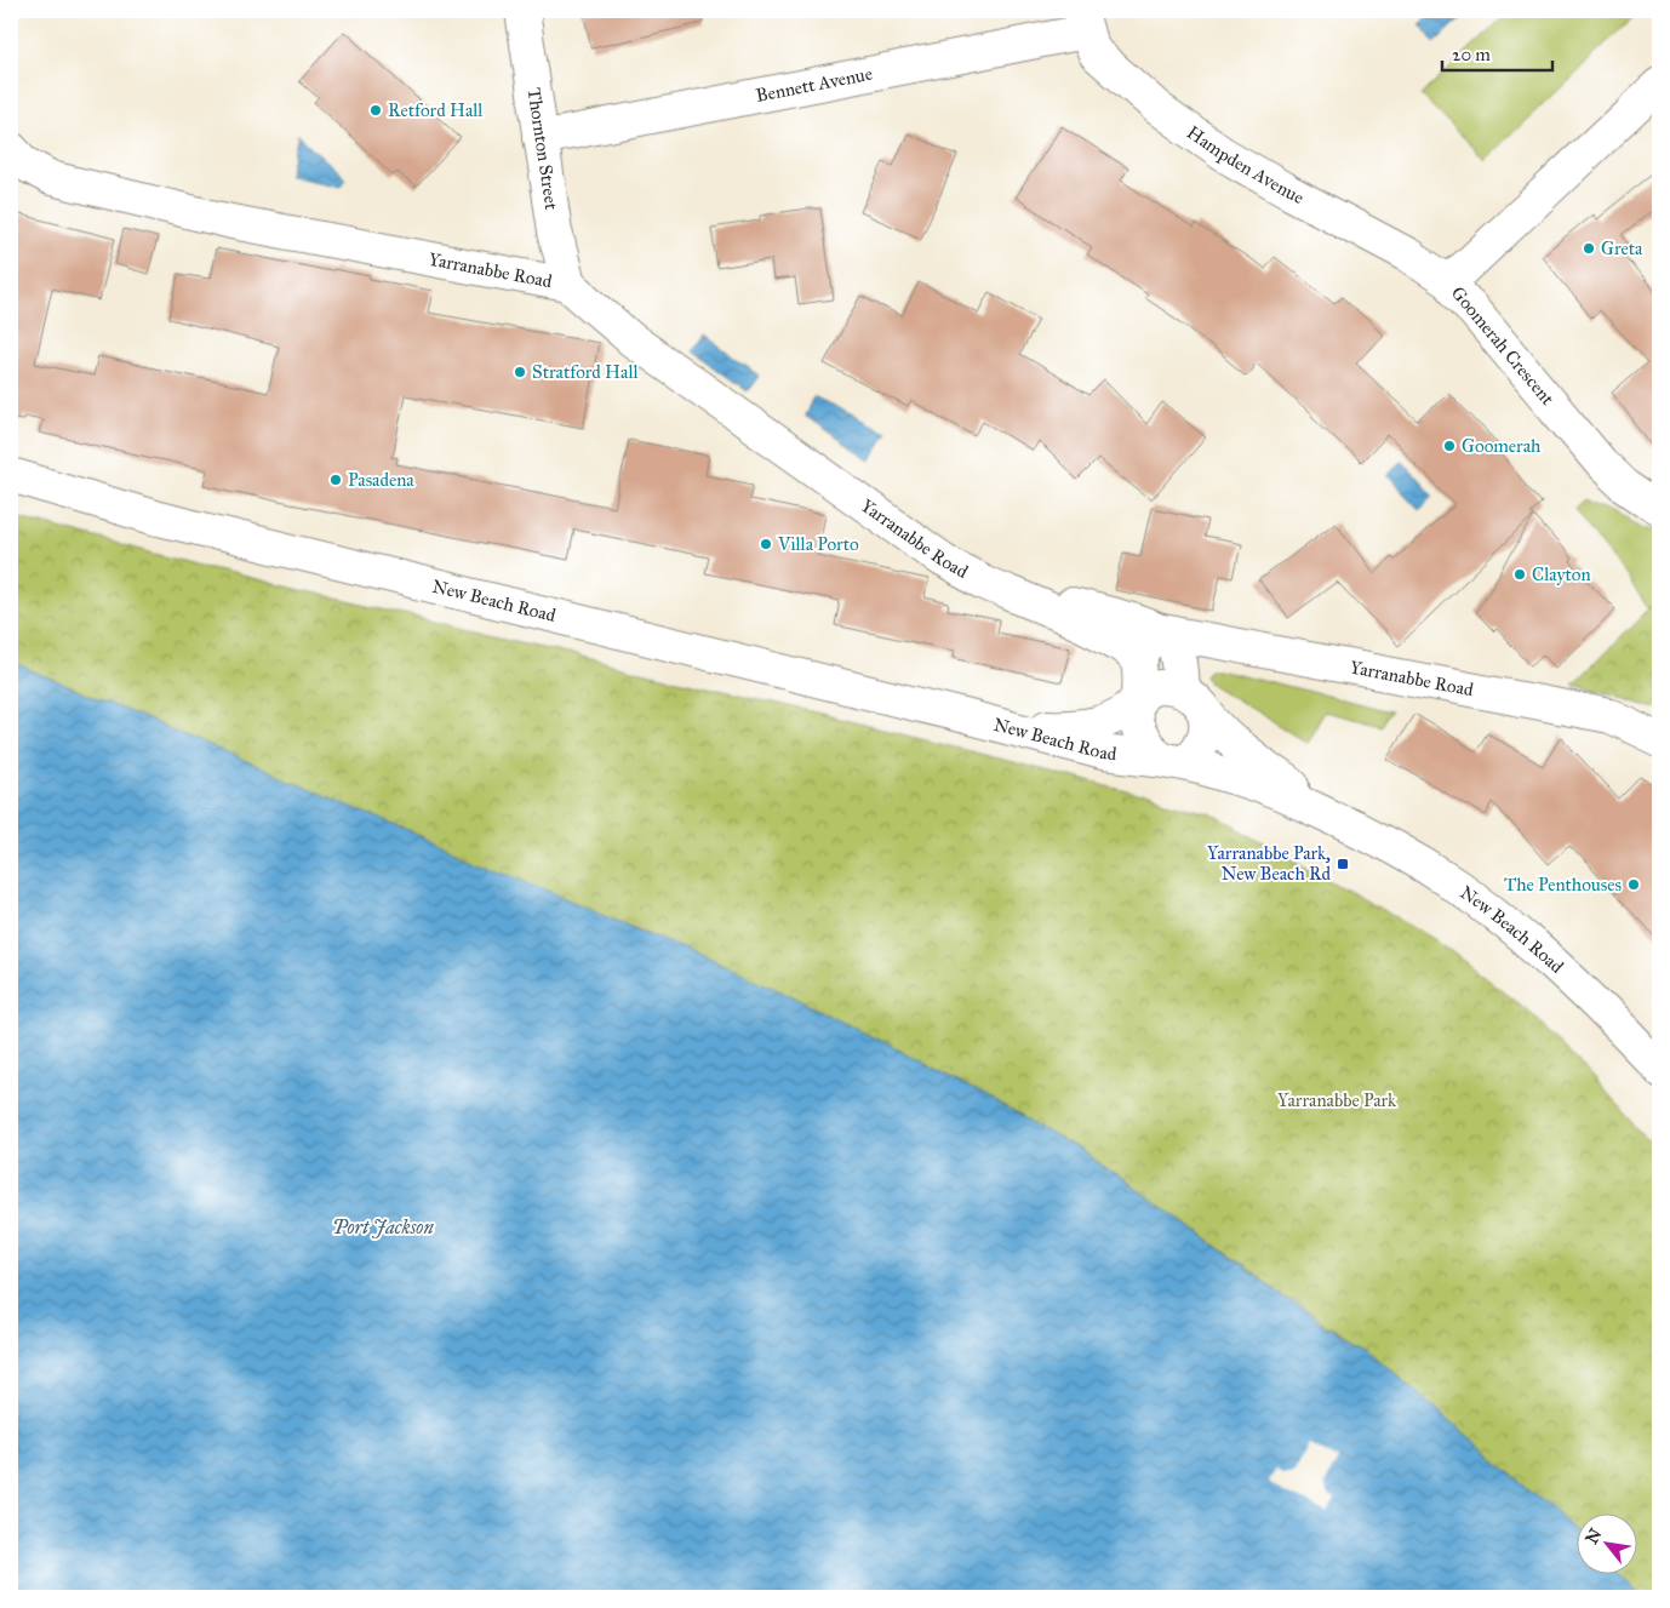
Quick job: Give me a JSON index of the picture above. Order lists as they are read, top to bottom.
{
  "streets": {
    "street": [
      "Bennett Avenue",
      "Thornton Street",
      "Hampden Avenue",
      "Yarranabbe Road",
      "Goomerah Crescent",
      "New Beach Road"
    ]
  },
  "crossings": [
    ["Bennett Avenue", "Thornton Street"],
    ["Bennett Avenue", "Hampden Avenue"],
    ["Thornton Street", "Yarranabbe Road"],
    ["Hampden Avenue", "Goomerah Crescent"],
    ["Yarranabbe Road", "New Beach Road"]
  ],
  "water": ["Port Jackson"],
  "parks": ["Yarranabbe Park"],
  "places": {
    "other": [
      "Retford Hall",
      "Greta",
      "Stratford Hall",
      "Goomerah",
      "Pasadena",
      "Villa Porto",
      "Clayton",
      "The Penthouses"
    ],
    "transit": ["Yarranabbe Park, New Beach Rd"]
  },
  "scale_bar": "20 m",
  "north": "top left"
}
